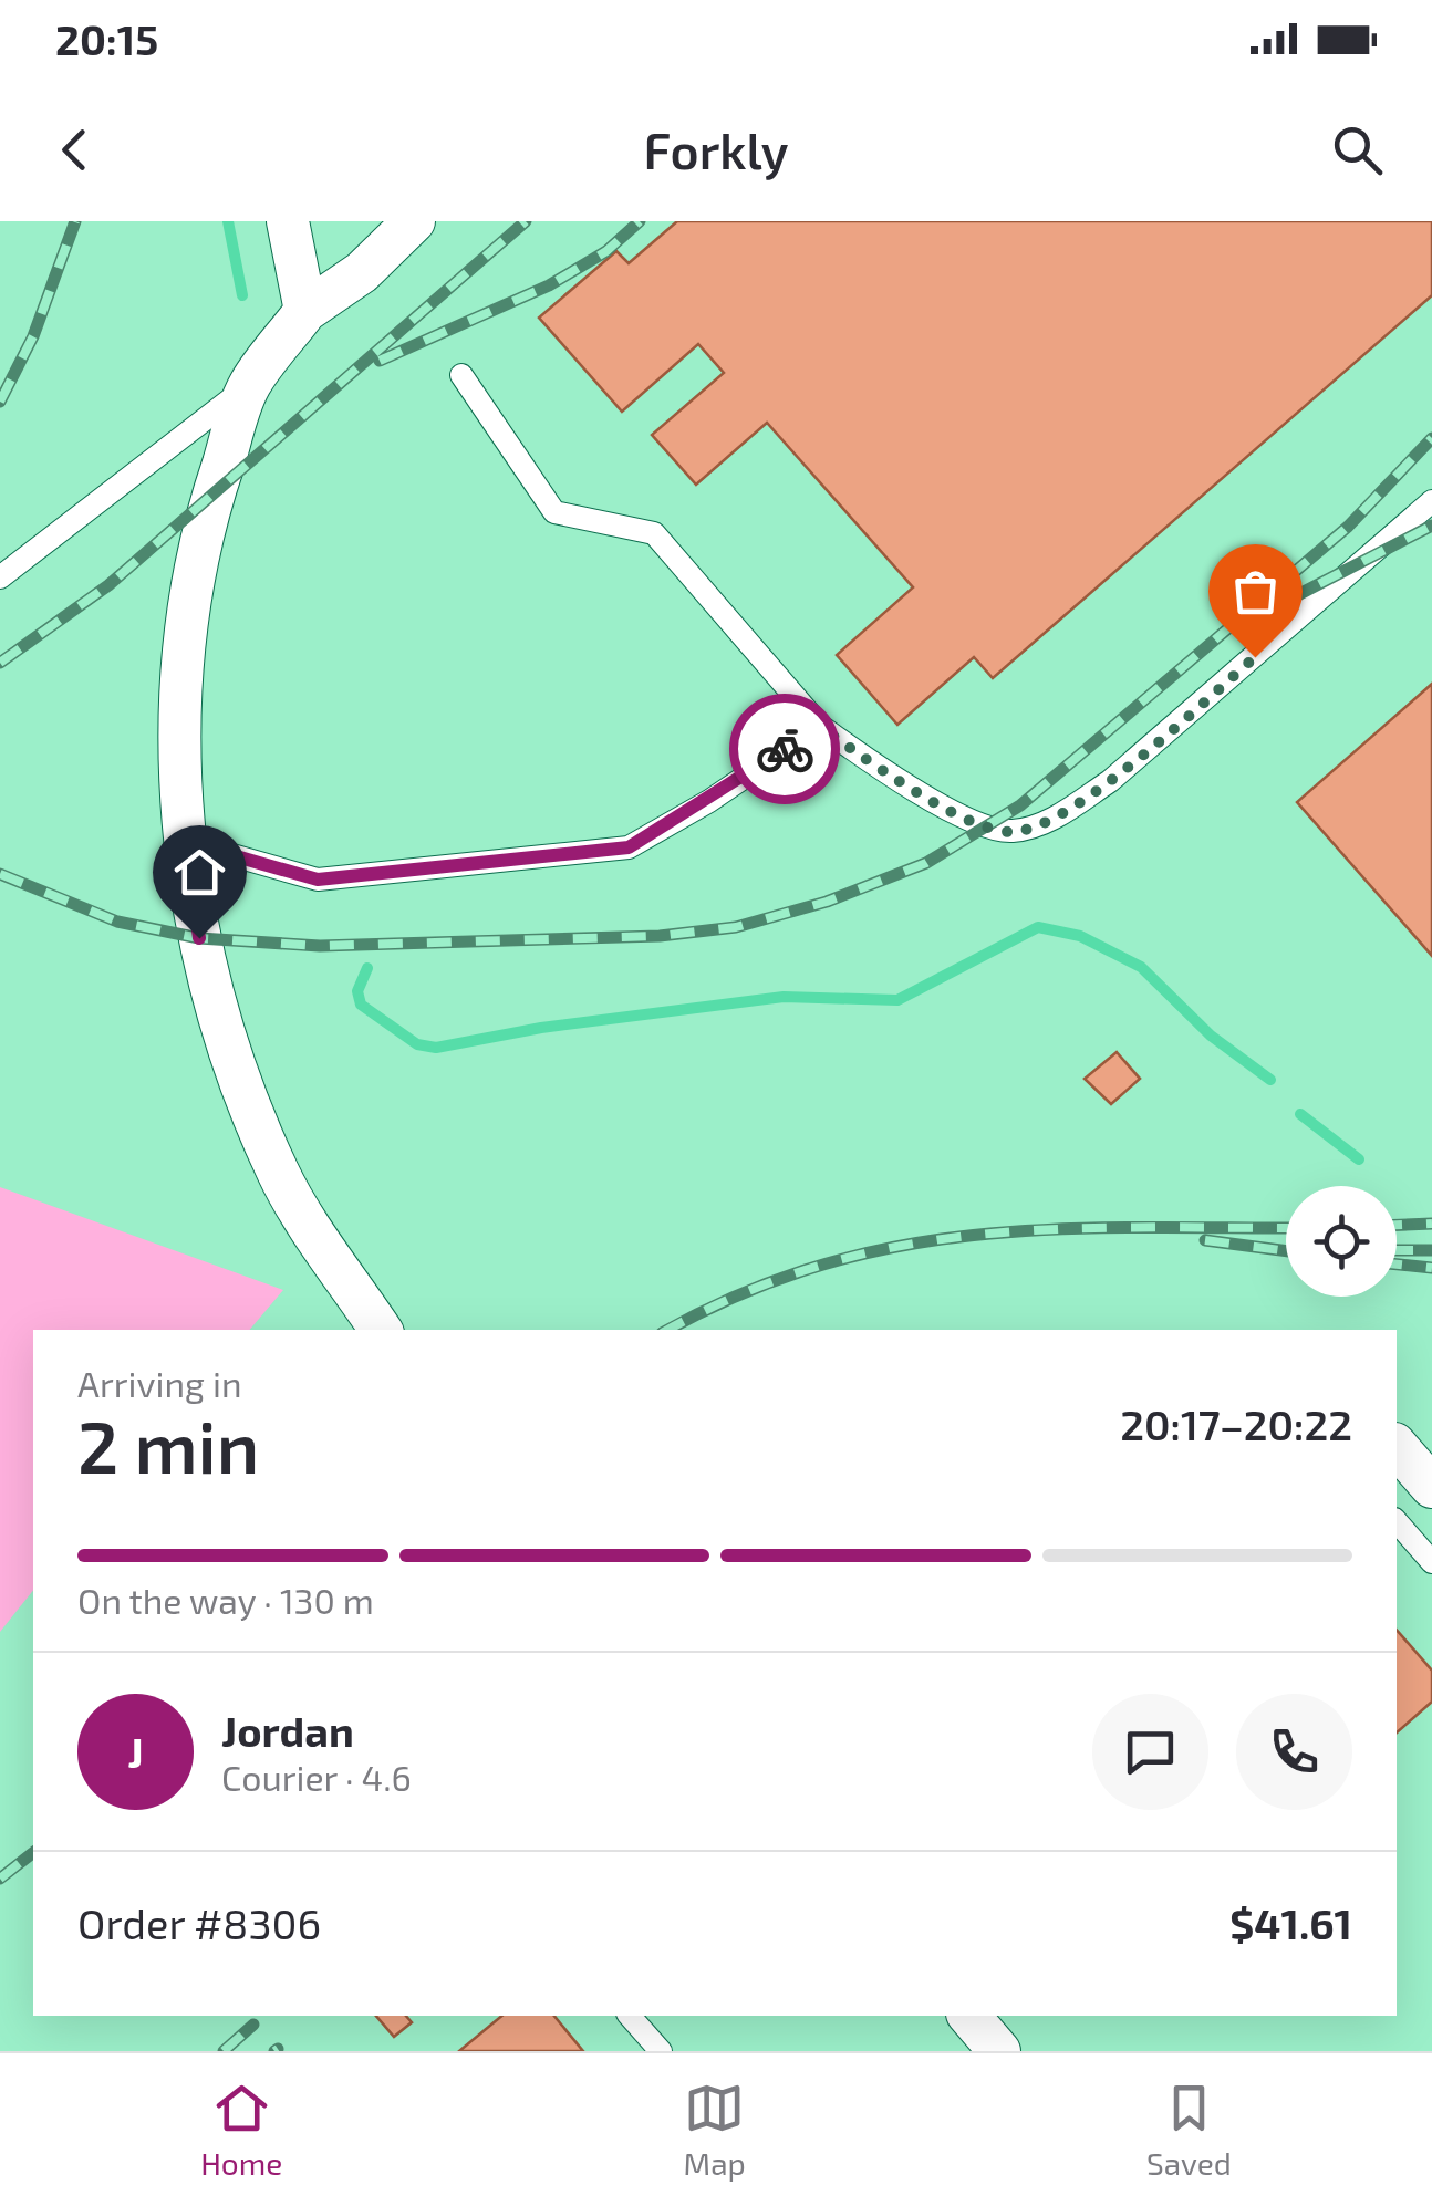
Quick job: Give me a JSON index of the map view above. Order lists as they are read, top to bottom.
{
  "page": {
    "status": "20:15",
    "header": "Forkly",
    "heading": ["2 min", "Arriving in", "20:17–20:22"],
    "panel": [
      "Jordan",
      "Courier · 4.6",
      "Order #8306",
      "$41.61"
    ],
    "bar": "On the way · 130 m",
    "round": "J",
    "tabs": ["Home", "Map", "Saved"]
  }
}
